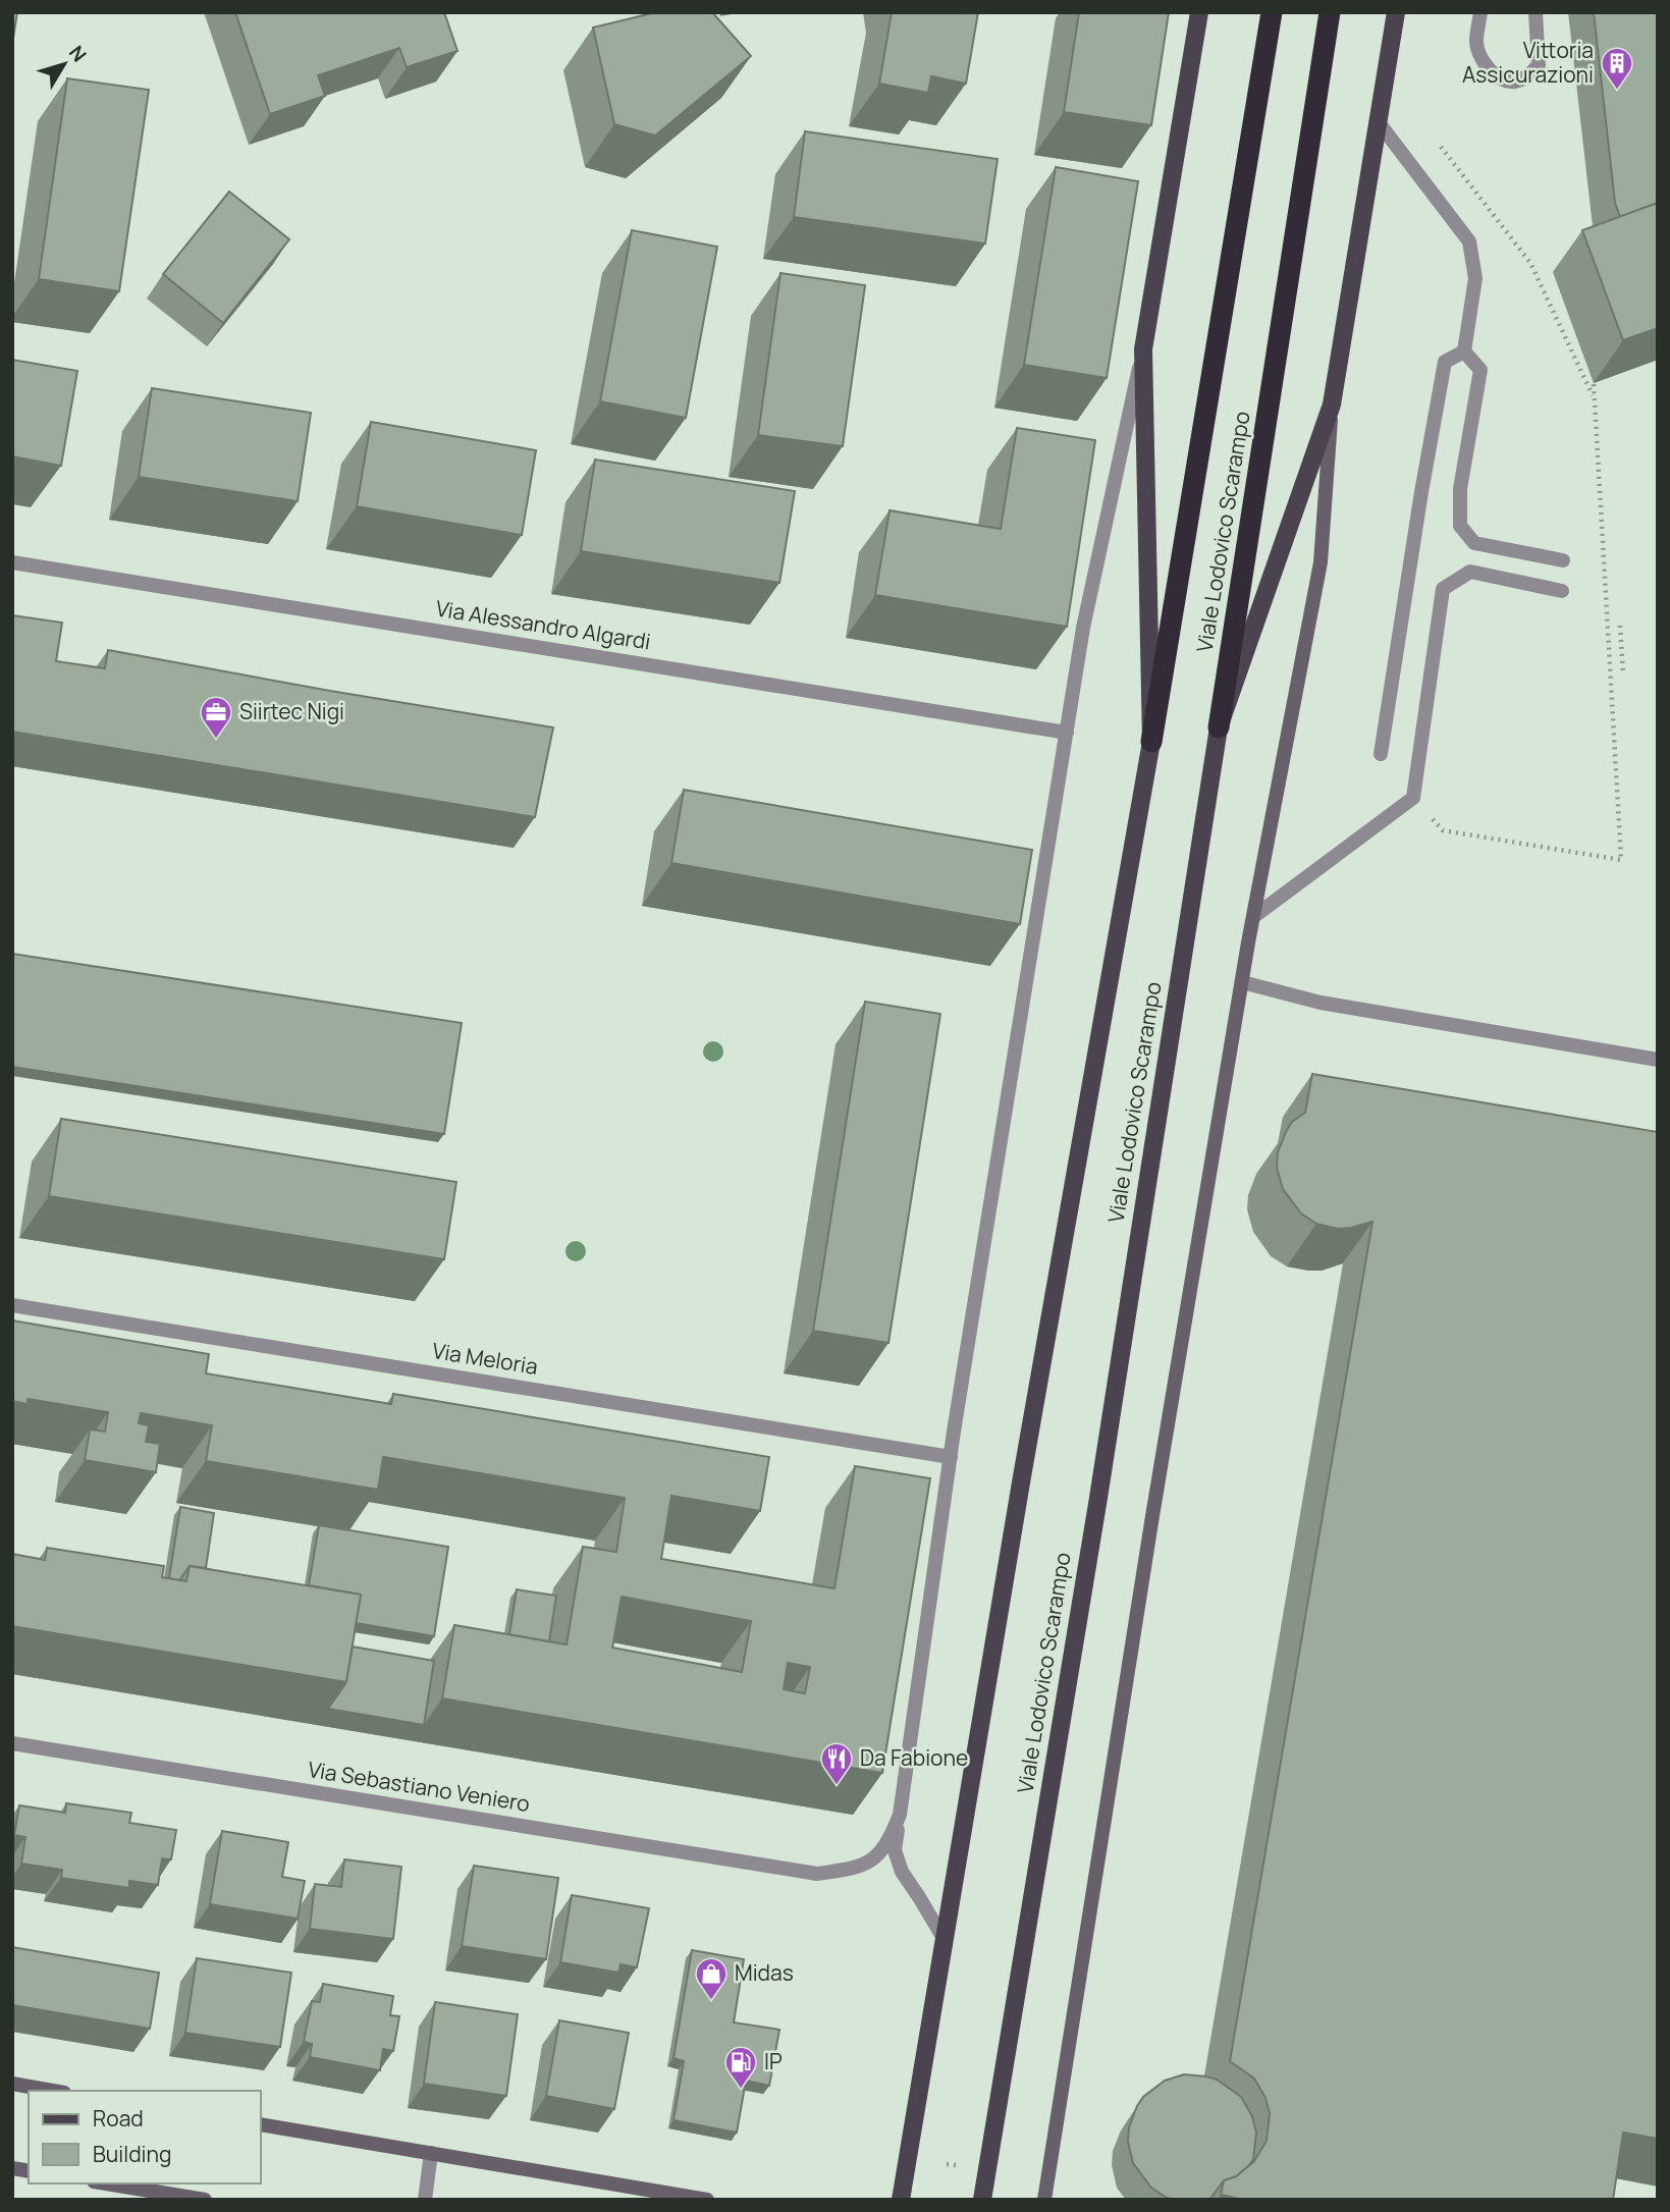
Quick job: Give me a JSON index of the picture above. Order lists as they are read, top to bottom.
{
  "streets": {
    "highway": ["Viale Lodovico Scarampo"],
    "street": ["Via Alessandro Algardi", "Via Meloria", "Via Sebastiano Veniero"]
  },
  "places": {
    "building": ["Vittoria Assicurazioni"],
    "office": ["Siirtec Nigi"],
    "restaurant": ["Da Fabione"],
    "shop": ["Midas"],
    "fuel station": ["IP"]
  },
  "legend": ["Road", "Building"],
  "north": "top right"
}
